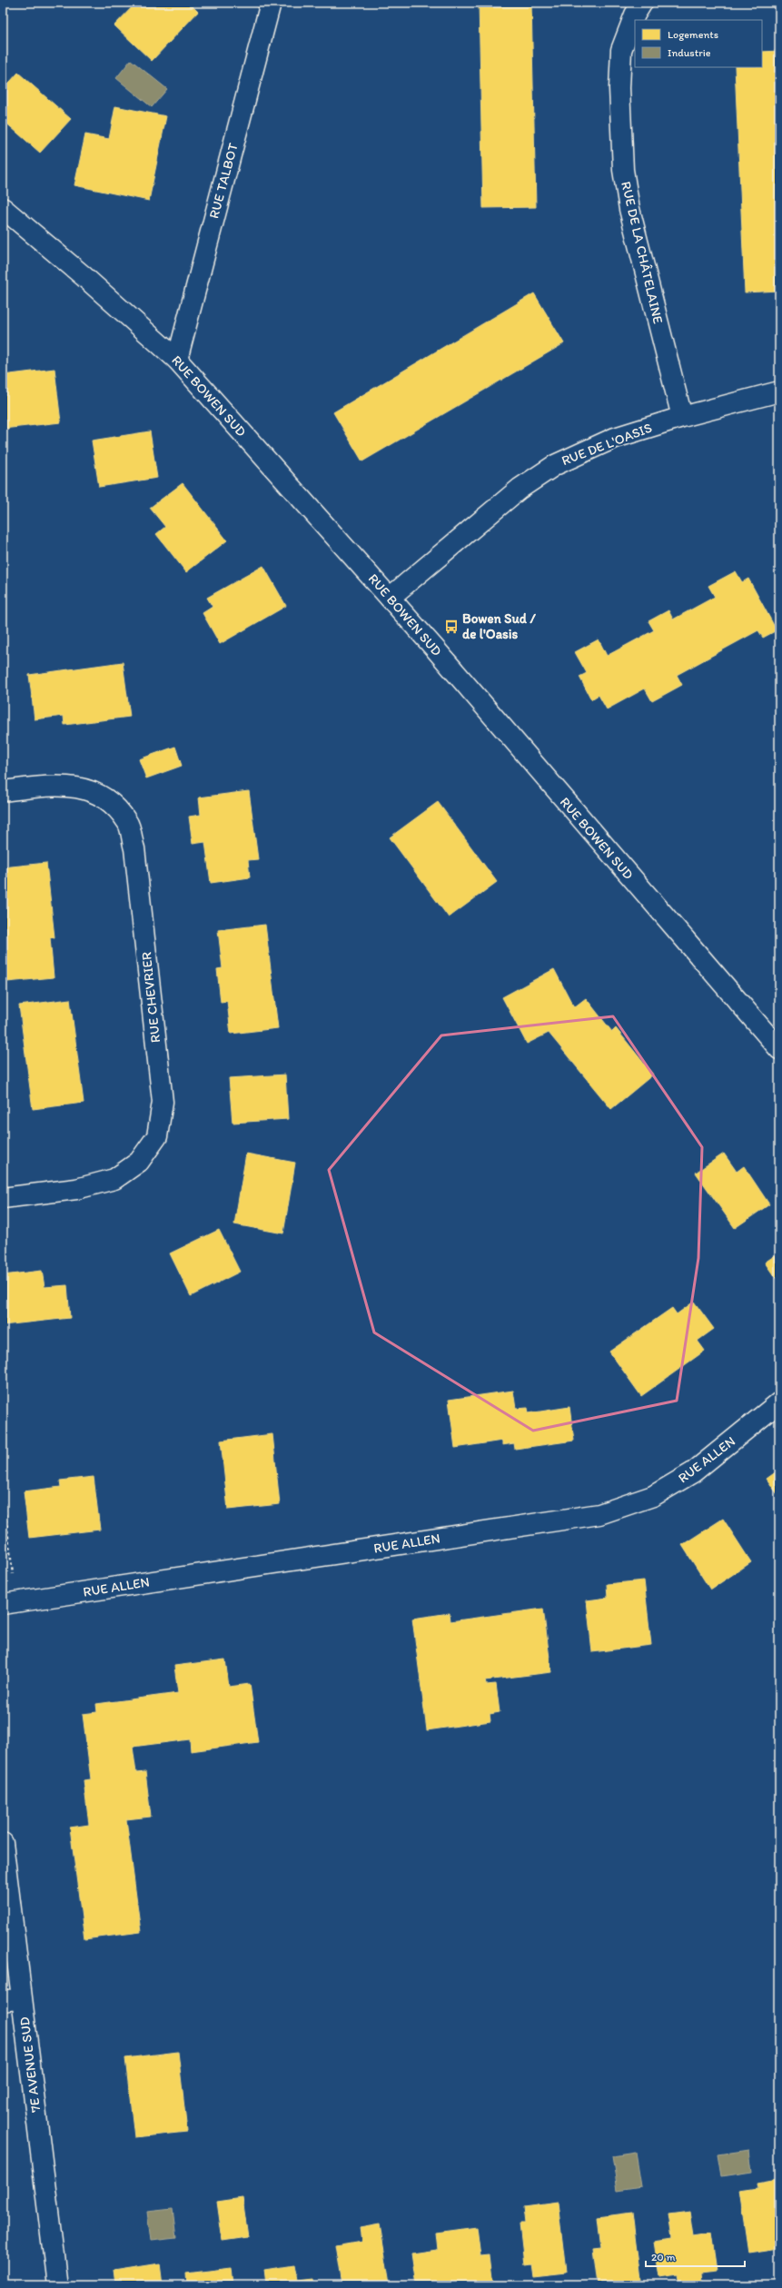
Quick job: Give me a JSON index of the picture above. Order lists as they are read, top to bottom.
{
  "streets": {
    "street": [
      "RUE TALBOT",
      "RUE DE LA CHÂTELAINE",
      "RUE BOWEN SUD",
      "RUE DE L'OASIS",
      "RUE CHEVRIER",
      "RUE ALLEN",
      "7E AVENUE SUD"
    ]
  },
  "crossings": [
    ["RUE TALBOT", "RUE BOWEN SUD"],
    ["RUE DE LA CHÂTELAINE", "RUE DE L'OASIS"],
    ["RUE BOWEN SUD", "RUE DE L'OASIS"]
  ],
  "places": {
    "bus stop": ["Bowen Sud / de l'Oasis"]
  },
  "legend": ["Logements", "Industrie"],
  "scale_bar": "20 m"
}
